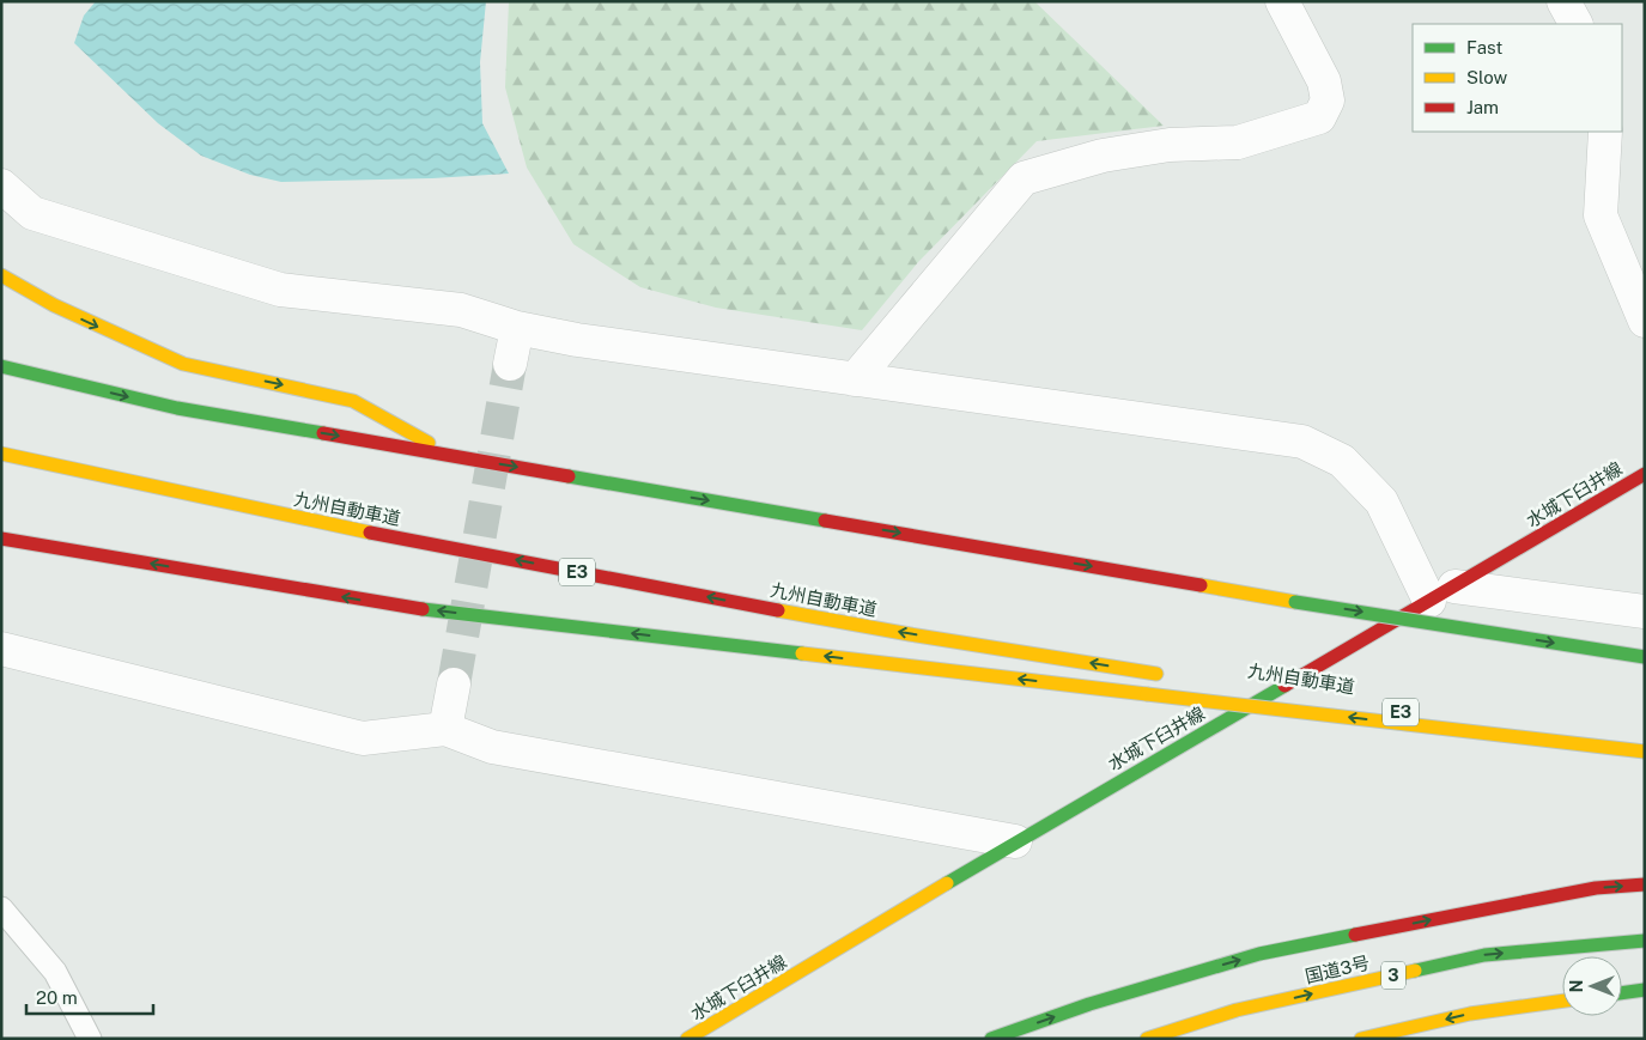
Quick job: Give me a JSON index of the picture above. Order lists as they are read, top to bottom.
{
  "streets": {
    "main road": [
      "水城下臼井線",
      "九州自動車道",
      "E3",
      "国道3号",
      "3"
    ]
  },
  "legend": ["Fast", "Slow", "Jam"],
  "scale_bar": "20 m",
  "north": "left"
}
